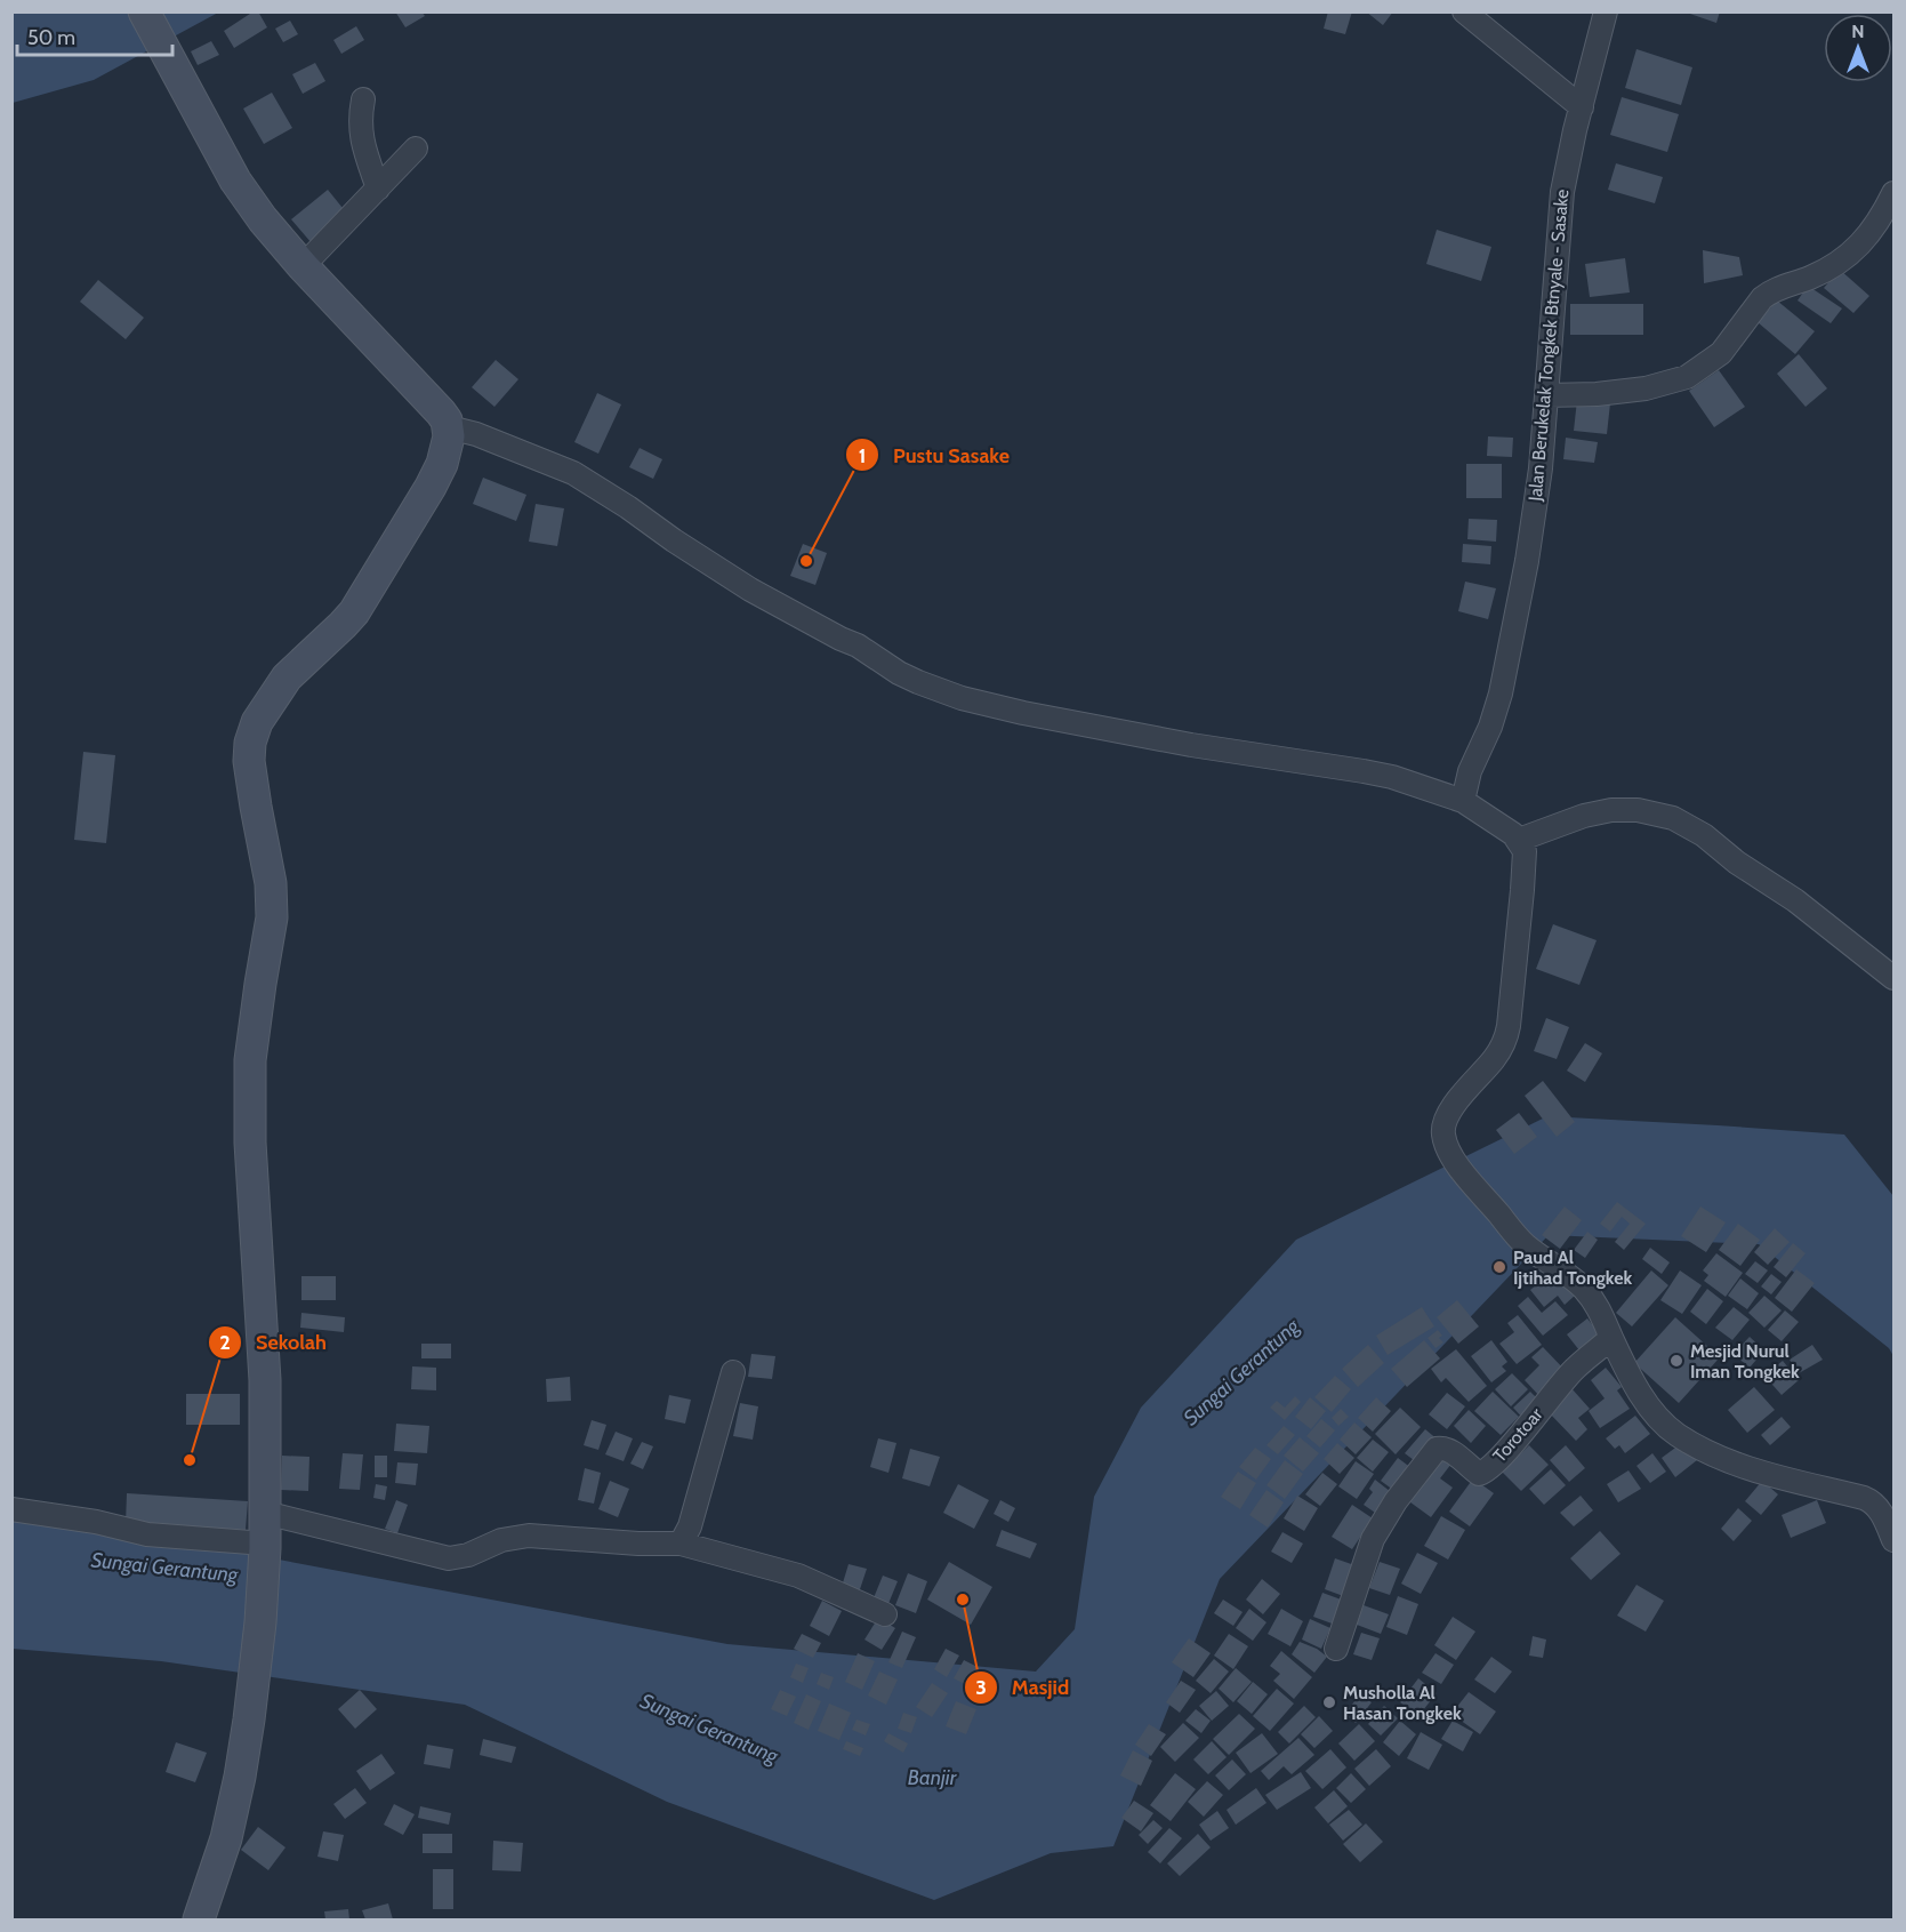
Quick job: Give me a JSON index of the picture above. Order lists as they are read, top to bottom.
{
  "streets": {
    "street": ["Jalan Berukelak Tongkek Btnyale - Sasake", "Torotoar"]
  },
  "water": ["Sungai Gerantung", "Banjir"],
  "places": [
    "Pustu Sasake",
    "Paud Al Ijtihad Tongkek",
    "Mesjid Nurul Iman Tongkek",
    "Sekolah",
    "Masjid",
    "Musholla Al Hasan Tongkek"
  ],
  "scale_bar": "50 m",
  "north": "top"
}
